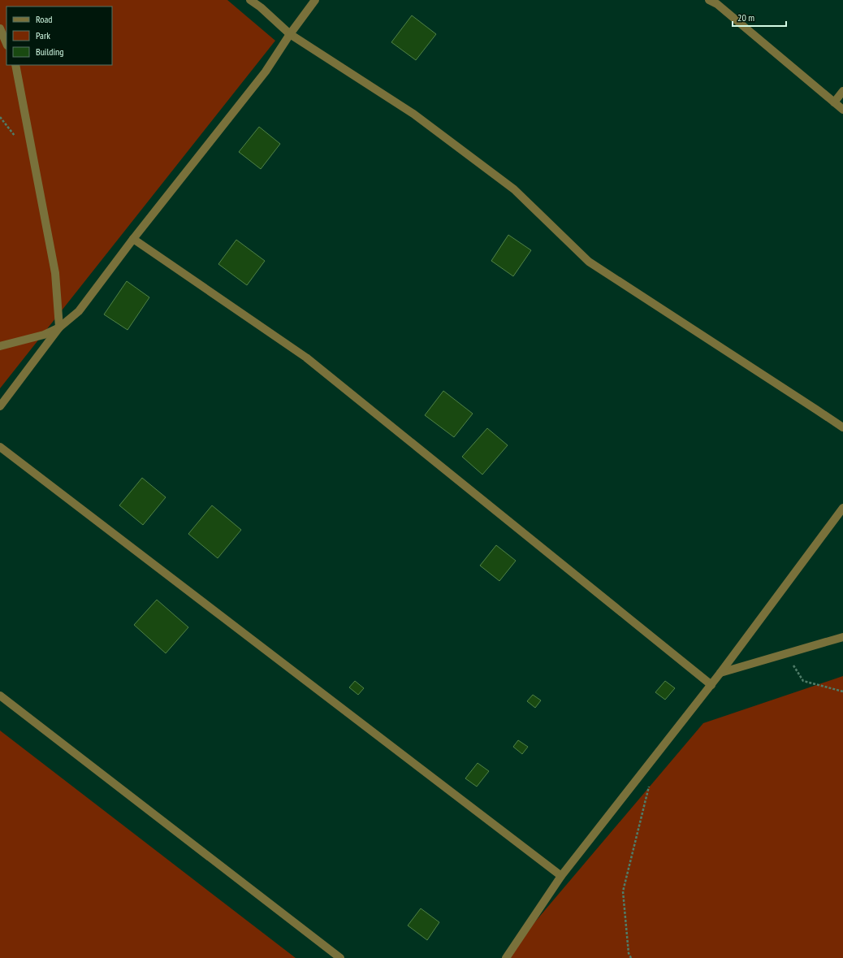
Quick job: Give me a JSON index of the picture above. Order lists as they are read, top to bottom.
{
  "legend": ["Road", "Park", "Building"],
  "scale_bar": "20 m"
}
